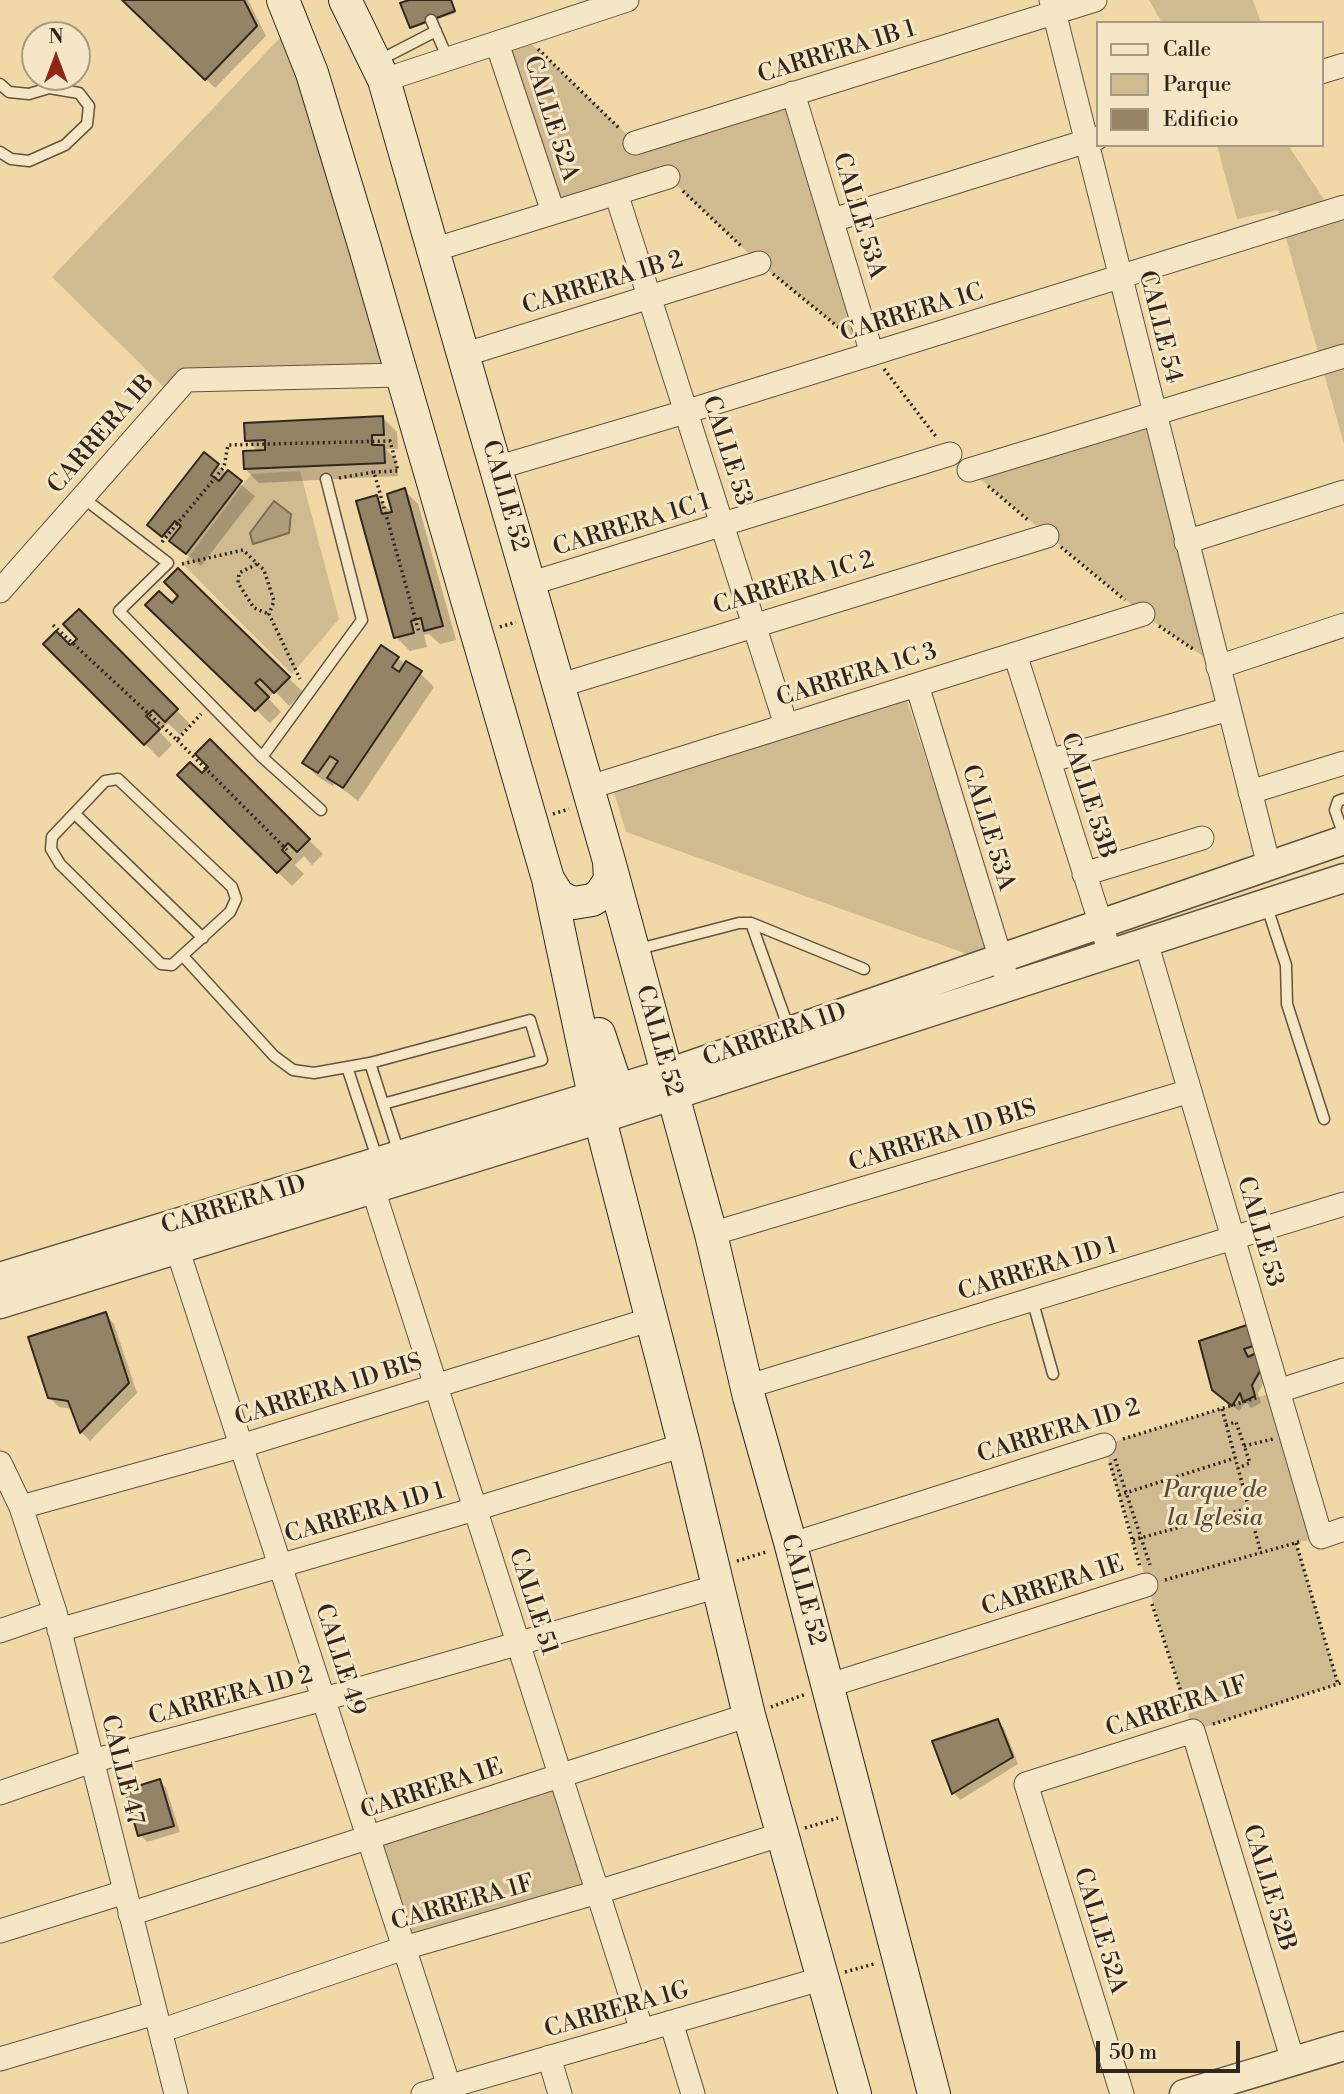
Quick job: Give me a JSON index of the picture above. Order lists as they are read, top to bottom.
{
  "streets": {
    "main road": ["CALLE 52"],
    "street": [
      "CARRERA 1B 1",
      "CALLE 52A",
      "CALLE 53A",
      "CARRERA 1B 2",
      "CARRERA 1C",
      "CALLE 54",
      "CARRERA 1B",
      "CALLE 53",
      "CARRERA 1C 1",
      "CARRERA 1C 2",
      "CARRERA 1C 3",
      "CALLE 53B",
      "CARRERA 1D",
      "CARRERA 1D BIS",
      "CARRERA 1D 1",
      "CARRERA 1D 2",
      "CARRERA 1E",
      "CALLE 51",
      "CALLE 49",
      "CARRERA 1F",
      "CALLE 47",
      "CALLE 52B",
      "CARRERA 1G"
    ]
  },
  "crossings": [
    ["CARRERA 1B 1", "CALLE 53A"],
    ["CARRERA 1B 1", "CALLE 54"],
    ["CALLE 52A", "CARRERA 1F"],
    ["CALLE 53A", "CARRERA 1C"],
    ["CALLE 53A", "CARRERA 1C 3"],
    ["CALLE 53A", "CARRERA 1D"],
    ["CARRERA 1B 2", "CALLE 53"],
    ["CARRERA 1B 2", "CALLE 52"],
    ["CARRERA 1C", "CALLE 54"],
    ["CARRERA 1C", "CALLE 53"],
    ["CARRERA 1C", "CALLE 52"],
    ["CALLE 54", "CARRERA 1D"],
    ["CALLE 53", "CARRERA 1C 1"],
    ["CALLE 53", "CARRERA 1C 2"],
    ["CALLE 53", "CARRERA 1C 3"],
    ["CALLE 53", "CARRERA 1D"],
    ["CALLE 53", "CARRERA 1D BIS"],
    ["CALLE 53", "CARRERA 1D 1"],
    ["CALLE 53", "CARRERA 1D 2"],
    ["CALLE 52", "CARRERA 1C 1"],
    ["CALLE 52", "CARRERA 1C 2"],
    ["CALLE 52", "CARRERA 1C 3"],
    ["CALLE 52", "CARRERA 1D"],
    ["CALLE 52", "CARRERA 1D BIS"],
    ["CALLE 52", "CARRERA 1D 1"],
    ["CALLE 52", "CARRERA 1D 2"],
    ["CALLE 52", "CARRERA 1E"],
    ["CARRERA 1C 3", "CALLE 53B"],
    ["CALLE 53B", "CARRERA 1D"],
    ["CARRERA 1D", "CALLE 51"],
    ["CARRERA 1D", "CALLE 49"],
    ["CARRERA 1D BIS", "CALLE 51"],
    ["CARRERA 1D BIS", "CALLE 49"],
    ["CARRERA 1D BIS", "CALLE 47"],
    ["CARRERA 1D 1", "CALLE 51"],
    ["CARRERA 1D 1", "CALLE 49"],
    ["CARRERA 1D 1", "CALLE 47"],
    ["CARRERA 1D 2", "CALLE 51"],
    ["CARRERA 1D 2", "CALLE 49"],
    ["CARRERA 1D 2", "CALLE 47"],
    ["CARRERA 1E", "CALLE 51"],
    ["CARRERA 1E", "CALLE 49"],
    ["CARRERA 1E", "CARRERA 1F"],
    ["CARRERA 1E", "CALLE 47"],
    ["CALLE 51", "CARRERA 1F"],
    ["CALLE 51", "CARRERA 1G"],
    ["CALLE 49", "CARRERA 1F"],
    ["CALLE 49", "CARRERA 1G"],
    ["CARRERA 1F", "CALLE 47"],
    ["CARRERA 1F", "CALLE 52B"]
  ],
  "parks": ["Parque de la Iglesia"],
  "legend": ["Calle", "Parque", "Edificio"],
  "scale_bar": "50 m",
  "north": "top"
}
